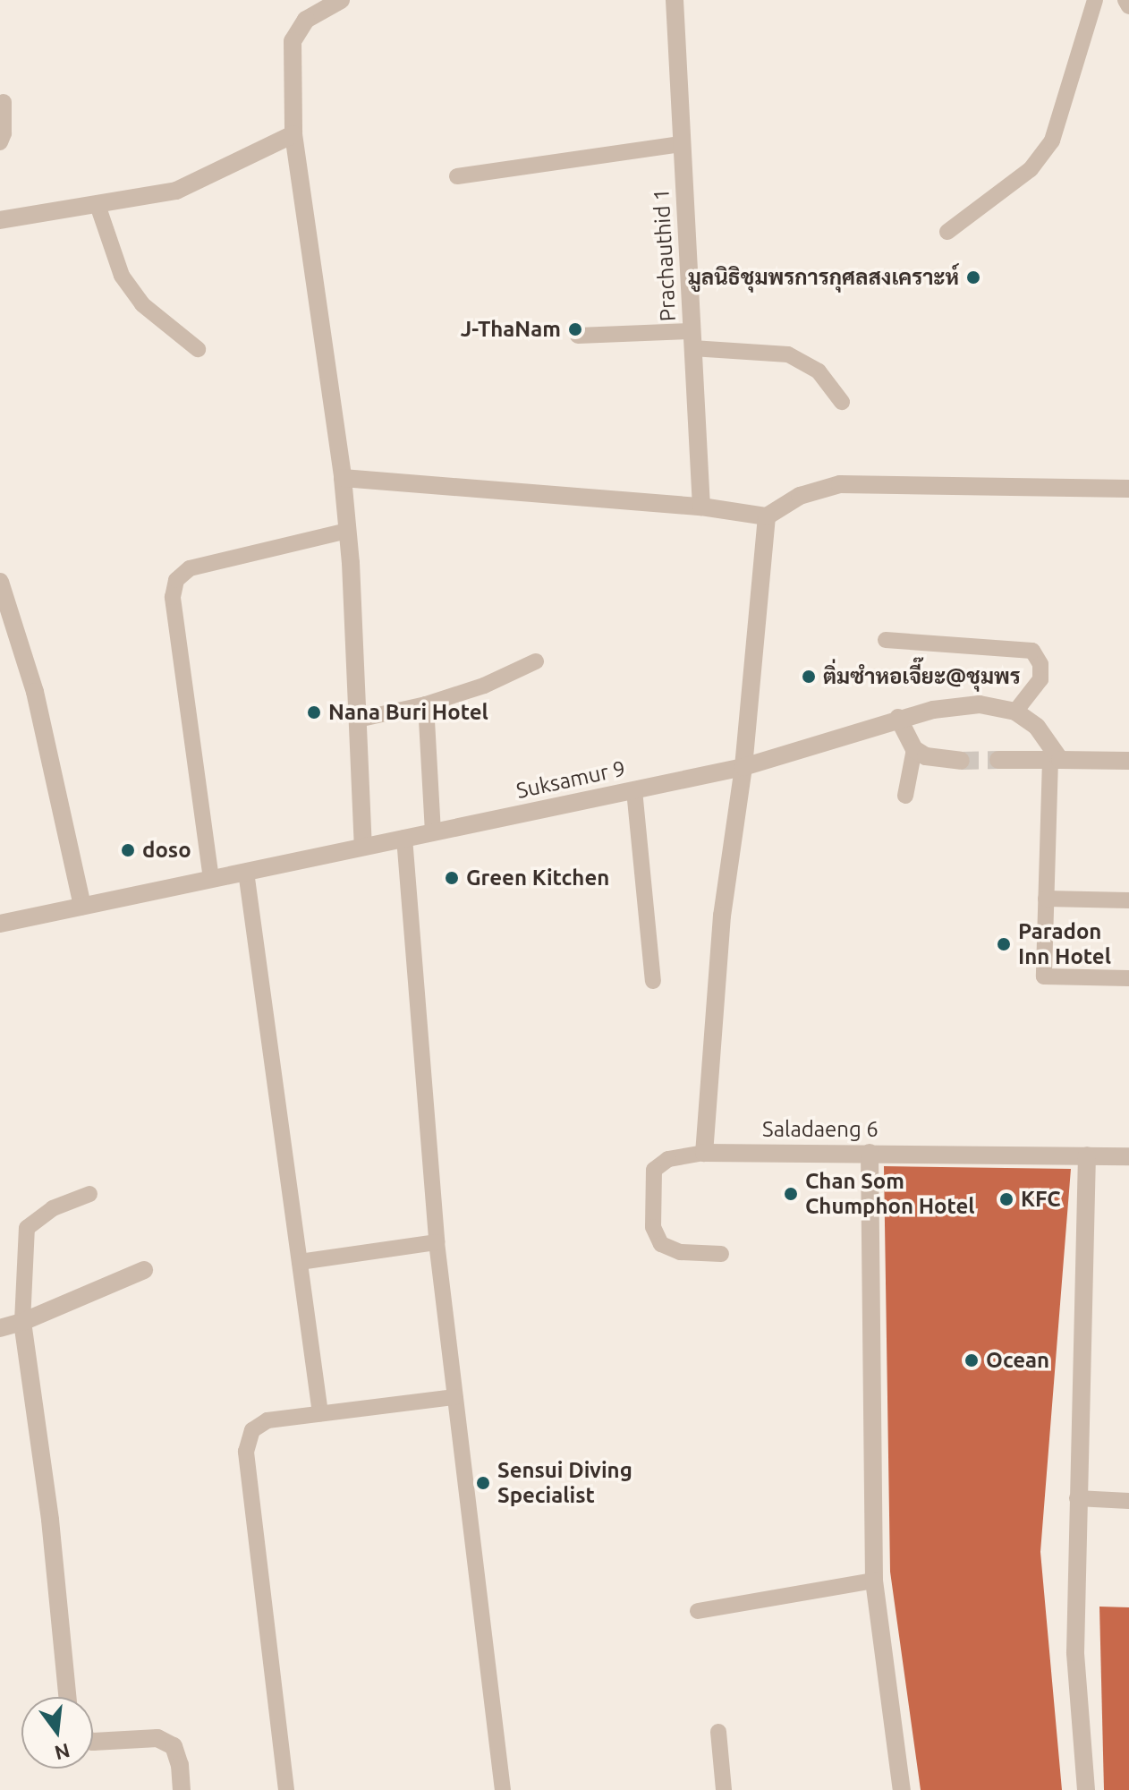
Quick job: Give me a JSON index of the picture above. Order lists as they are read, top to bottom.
{
  "streets": {
    "street": ["Prachauthid 1", "Suksamur 9", "Saladaeng 6"]
  },
  "places": [
    "มูลนิธิชุมพรการกุศลสงเคราะห์",
    "J-ThaNam",
    "ติ่มซำหอเจี๊ยะ@ชุมพร",
    "Nana Buri Hotel",
    "doso",
    "Green Kitchen",
    "Paradon Inn Hotel",
    "Chan Som Chumphon Hotel",
    "KFC",
    "Ocean",
    "Sensui Diving Specialist"
  ],
  "north": "bottom"
}
